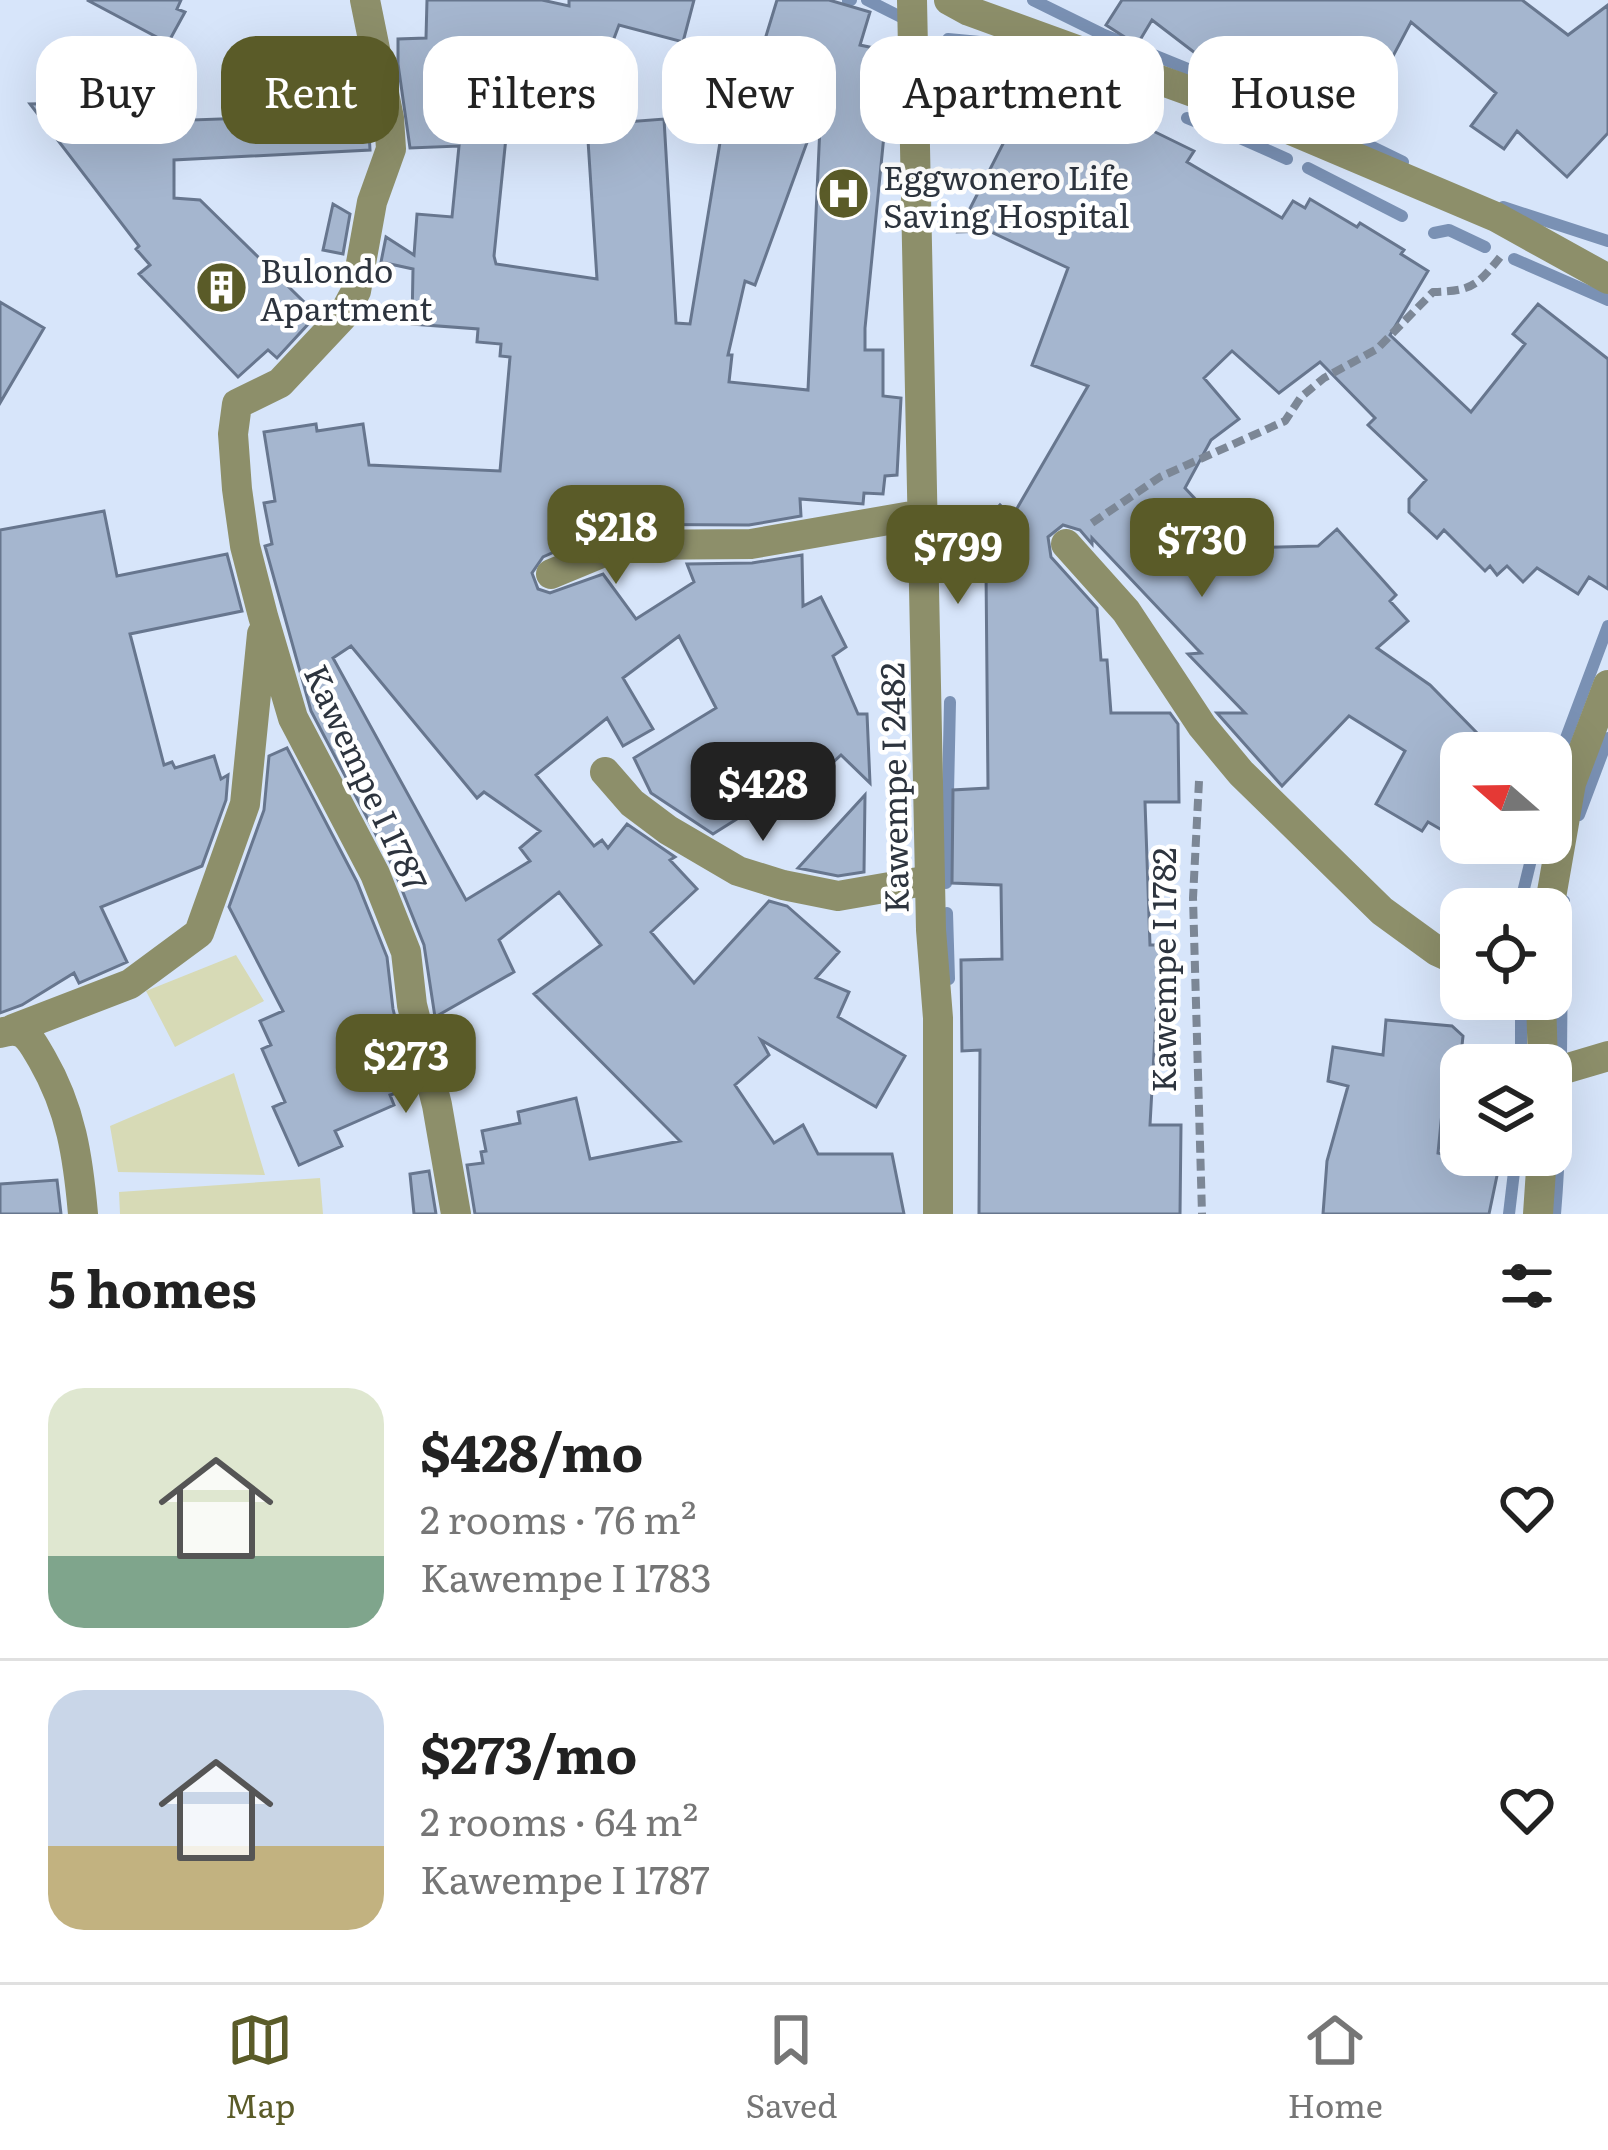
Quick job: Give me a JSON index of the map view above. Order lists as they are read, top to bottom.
{
  "streets": {
    "street": ["Kawempe I 1787", "Kawempe I 2482"],
    "path": ["Kawempe I 1782"]
  },
  "places": {
    "hospital": ["Eggwonero Life Saving Hospital"],
    "building": ["Bulondo Apartment"]
  },
  "north": "left",
  "page": {
    "chip": [
      "Buy",
      "Rent",
      "Filters",
      "New",
      "Apartment",
      "House"
    ],
    "price": [
      "$218",
      "$730",
      "$799",
      "$428",
      "$273"
    ],
    "heading": "5 homes",
    "list": [
      {
        "name": "$428/mo",
        "note": "2 rooms · 76 m² · Kawempe I 1783"
      },
      {
        "name": "$273/mo",
        "note": "2 rooms · 64 m² · Kawempe I 1787"
      }
    ],
    "tabs": ["Map", "Saved", "Home"]
  }
}
